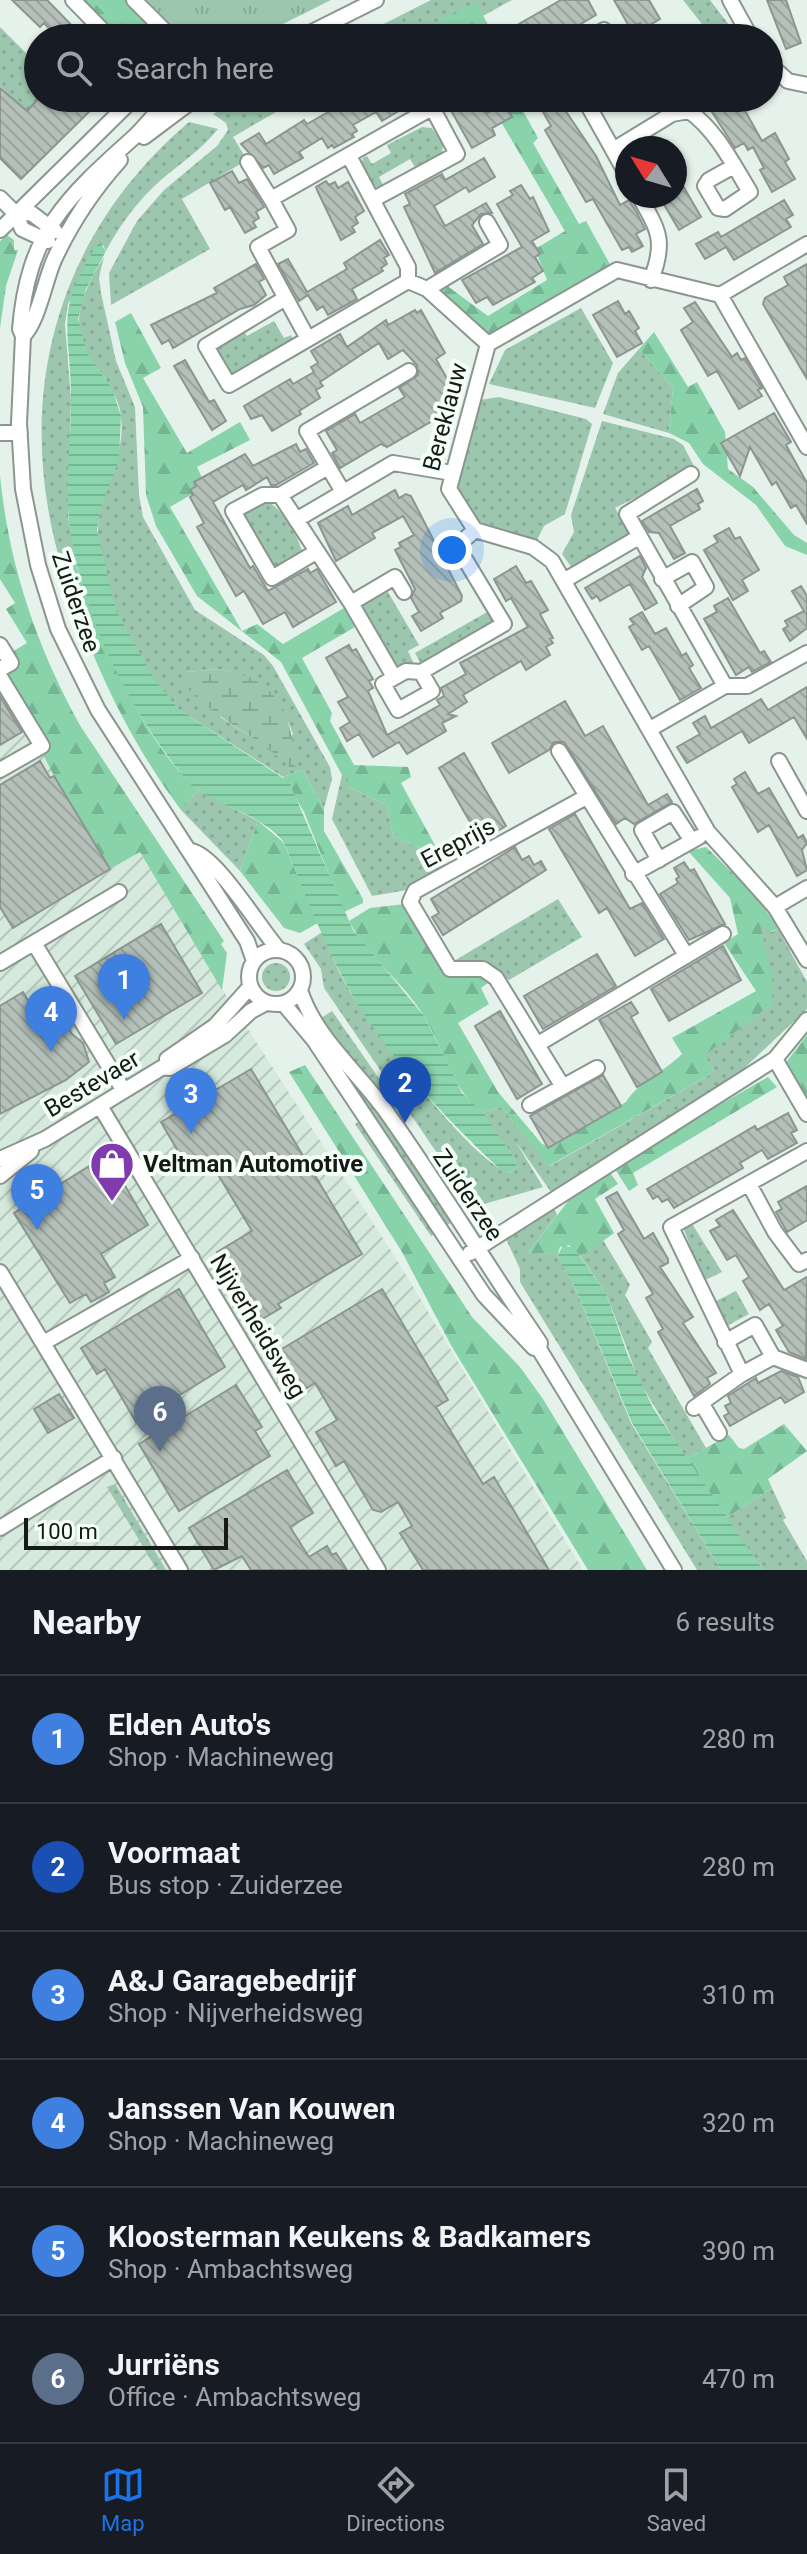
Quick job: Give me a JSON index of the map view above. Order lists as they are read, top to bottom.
{
  "streets": {
    "street": [
      "Bereklauw",
      "Zuiderzee",
      "Ereprijs",
      "Bestevaer",
      "Nijverheidsweg"
    ]
  },
  "crossings": [
    ["Zuiderzee", "Bestevaer"],
    ["Bestevaer", "Nijverheidsweg"]
  ],
  "places": {
    "shop": ["Veltman Automotive"]
  },
  "scale_bar": "100 m",
  "north": "top left",
  "page": {
    "search": "Search here",
    "pins": [
      "1",
      "4",
      "2",
      "3",
      "5",
      "6"
    ],
    "scale": "100 m",
    "heading": ["Nearby", "6 results"],
    "list": [
      {
        "mark": "1",
        "name": "Elden Auto's",
        "note": "Shop · Machineweg",
        "value": "280 m"
      },
      {
        "mark": "2",
        "name": "Voormaat",
        "note": "Bus stop · Zuiderzee",
        "value": "280 m"
      },
      {
        "mark": "3",
        "name": "A&J Garagebedrijf",
        "note": "Shop · Nijverheidsweg",
        "value": "310 m"
      },
      {
        "mark": "4",
        "name": "Janssen Van Kouwen",
        "note": "Shop · Machineweg",
        "value": "320 m"
      },
      {
        "mark": "5",
        "name": "Kloosterman Keukens & Badkamers",
        "note": "Shop · Ambachtsweg",
        "value": "390 m"
      },
      {
        "mark": "6",
        "name": "Jurriëns",
        "note": "Office · Ambachtsweg",
        "value": "470 m"
      }
    ],
    "nav": ["Map", "Directions", "Saved"]
  }
}
